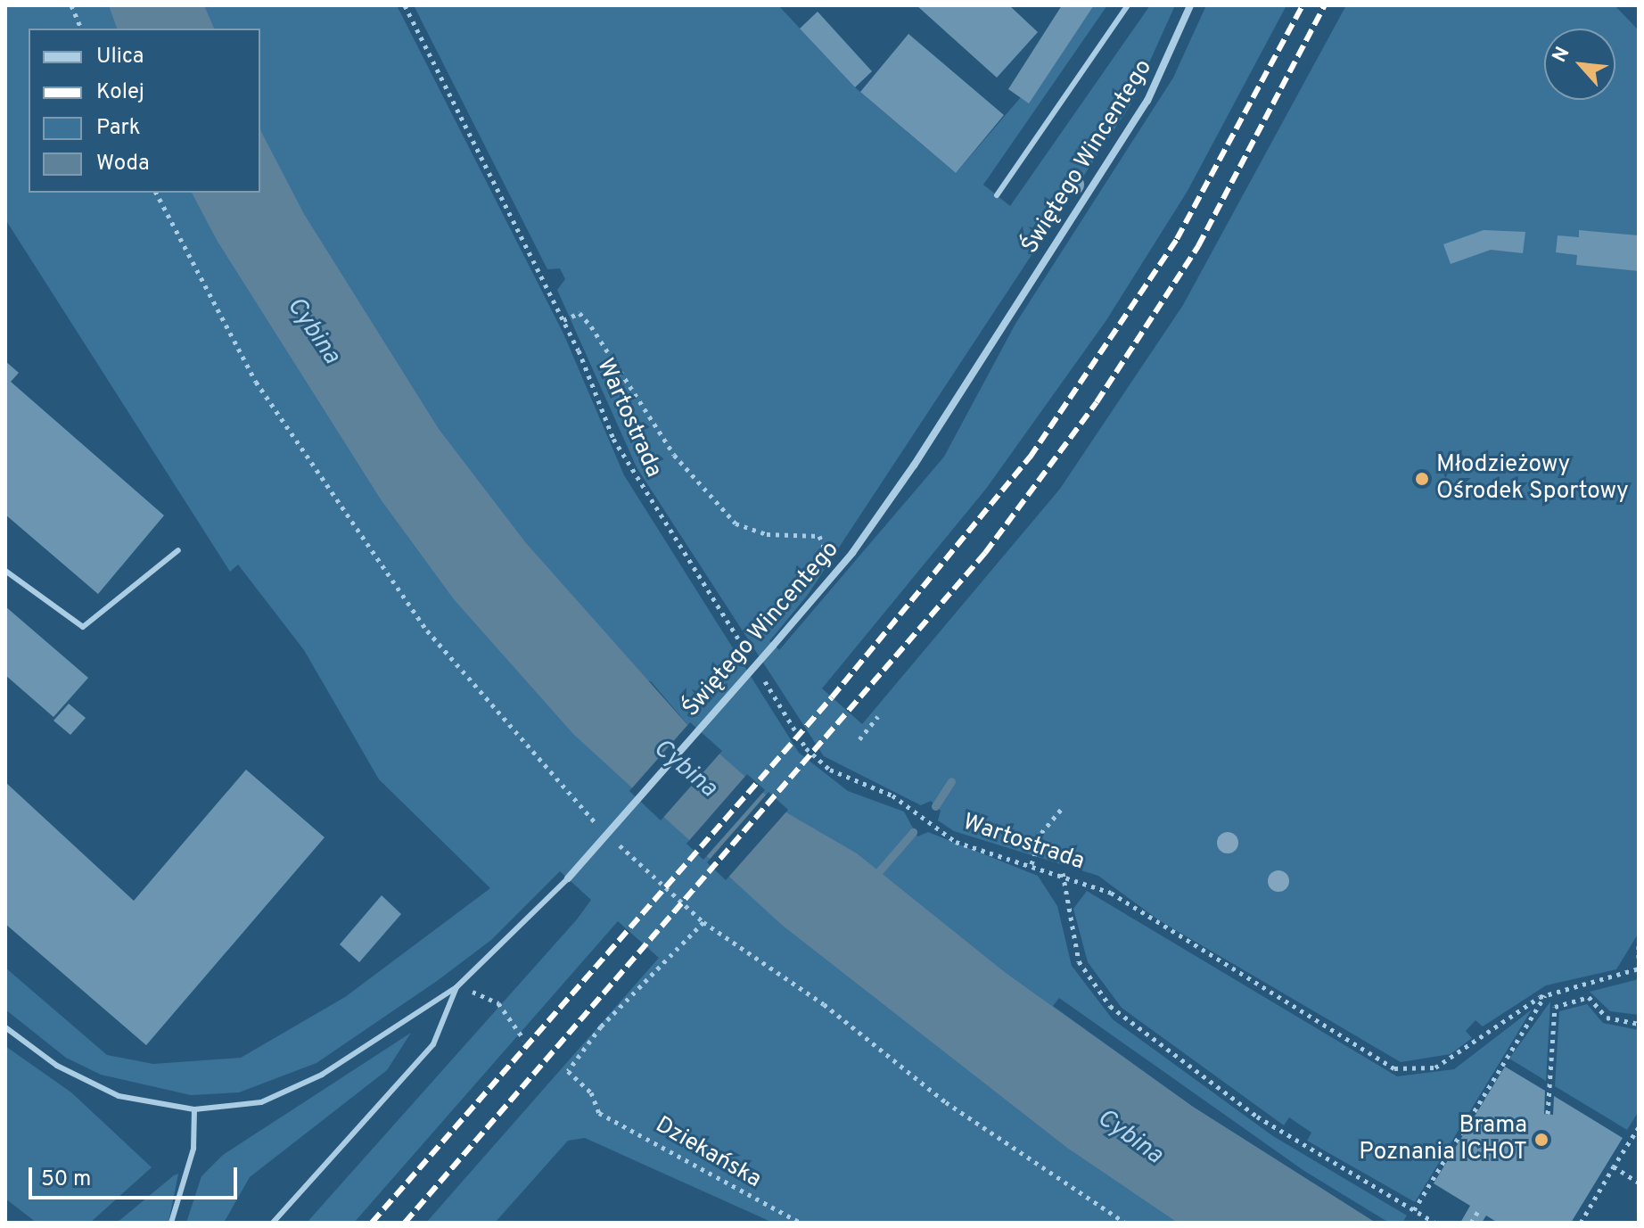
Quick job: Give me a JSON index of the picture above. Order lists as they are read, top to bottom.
{
  "streets": {
    "street": ["Świętego Wincentego"],
    "path": ["Wartostrada", "Dziekańska"]
  },
  "water": ["Cybina"],
  "places": ["Młodzieżowy Ośrodek Sportowy", "Brama Poznania ICHOT"],
  "legend": [
    "Ulica",
    "Kolej",
    "Park",
    "Woda"
  ],
  "scale_bar": "50 m",
  "north": "top left"
}
